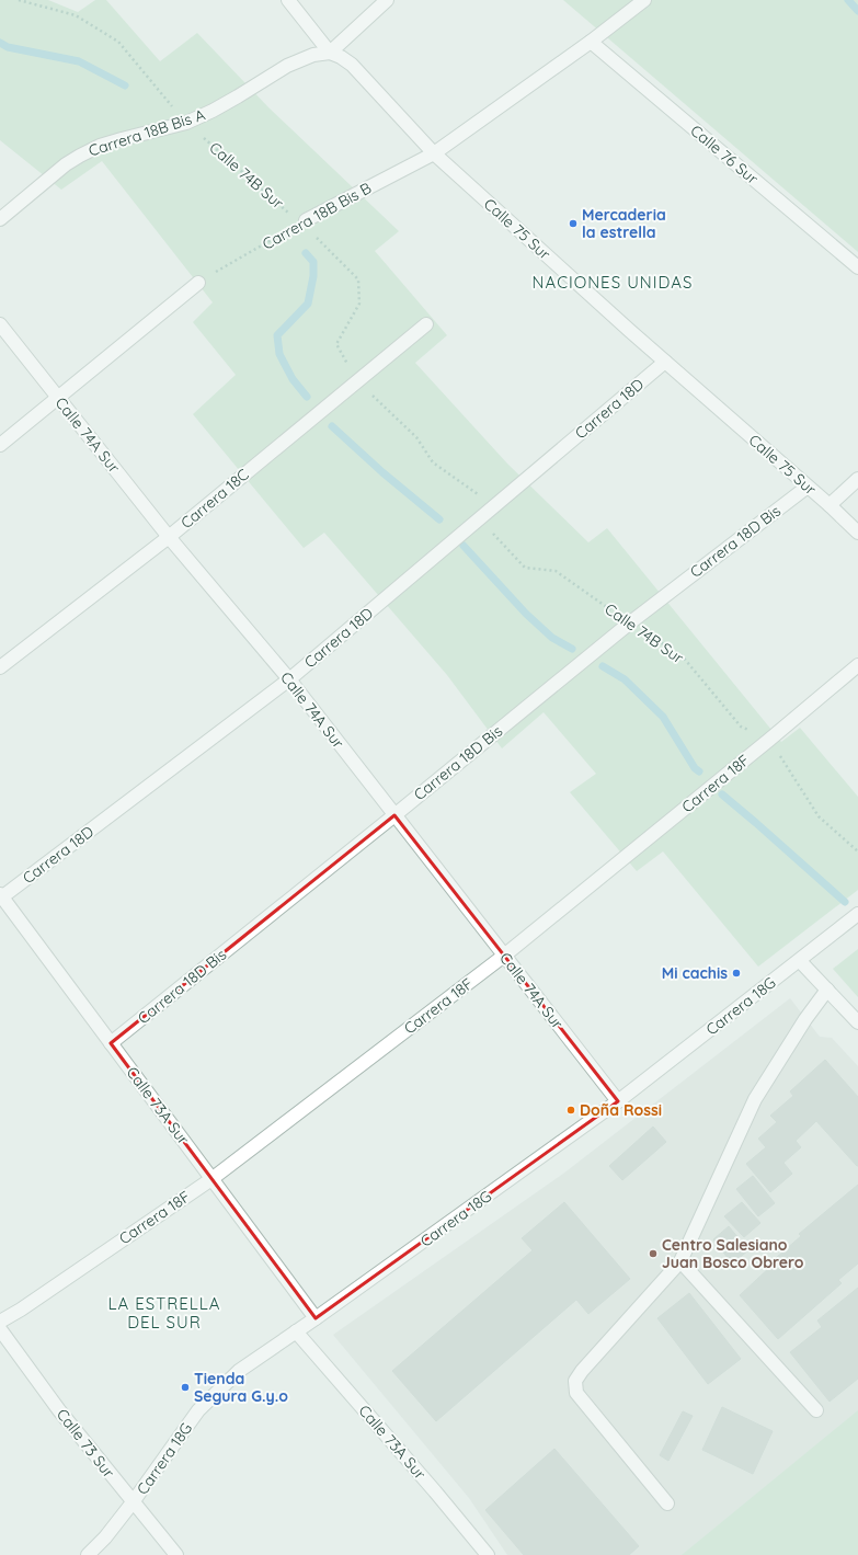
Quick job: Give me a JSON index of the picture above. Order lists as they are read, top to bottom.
{
  "streets": {
    "street": [
      "Carrera 18B Bis A",
      "Calle 76 Sur",
      "Carrera 18B Bis B",
      "Calle 75 Sur",
      "Carrera 18D",
      "Calle 74A Sur",
      "Carrera 18C",
      "Carrera 18D Bis",
      "Carrera 18F",
      "Carrera 18G",
      "Calle 73A Sur",
      "Calle 73 Sur"
    ],
    "path": ["Calle 74B Sur"]
  },
  "crossings": [
    ["Carrera 18B Bis A", "Calle 74B Sur"],
    ["Carrera 18B Bis A", "Calle 75 Sur"],
    ["Calle 76 Sur", "Carrera 18B Bis B"],
    ["Calle 74B Sur", "Carrera 18B Bis B"],
    ["Calle 74B Sur", "Carrera 18D"],
    ["Calle 74B Sur", "Carrera 18C"],
    ["Calle 74B Sur", "Carrera 18D Bis"],
    ["Calle 74B Sur", "Carrera 18F"],
    ["Carrera 18B Bis B", "Calle 75 Sur"],
    ["Calle 75 Sur", "Carrera 18D"],
    ["Calle 75 Sur", "Carrera 18D Bis"],
    ["Carrera 18D", "Calle 74A Sur"],
    ["Carrera 18D", "Calle 73A Sur"],
    ["Calle 74A Sur", "Carrera 18C"],
    ["Calle 74A Sur", "Carrera 18D Bis"],
    ["Calle 74A Sur", "Carrera 18F"],
    ["Calle 74A Sur", "Carrera 18G"],
    ["Carrera 18D Bis", "Calle 73A Sur"],
    ["Carrera 18F", "Calle 73A Sur"],
    ["Carrera 18G", "Calle 73A Sur"],
    ["Carrera 18G", "Calle 73 Sur"]
  ],
  "districts": ["NACIONES UNIDAS", "LA ESTRELLA DEL SUR"],
  "places": [
    "Mercaderia la estrella",
    "Mi cachis",
    "Doña Rossi",
    "Centro Salesiano Juan Bosco Obrero",
    "Tienda Segura G.y.o"
  ]
}
